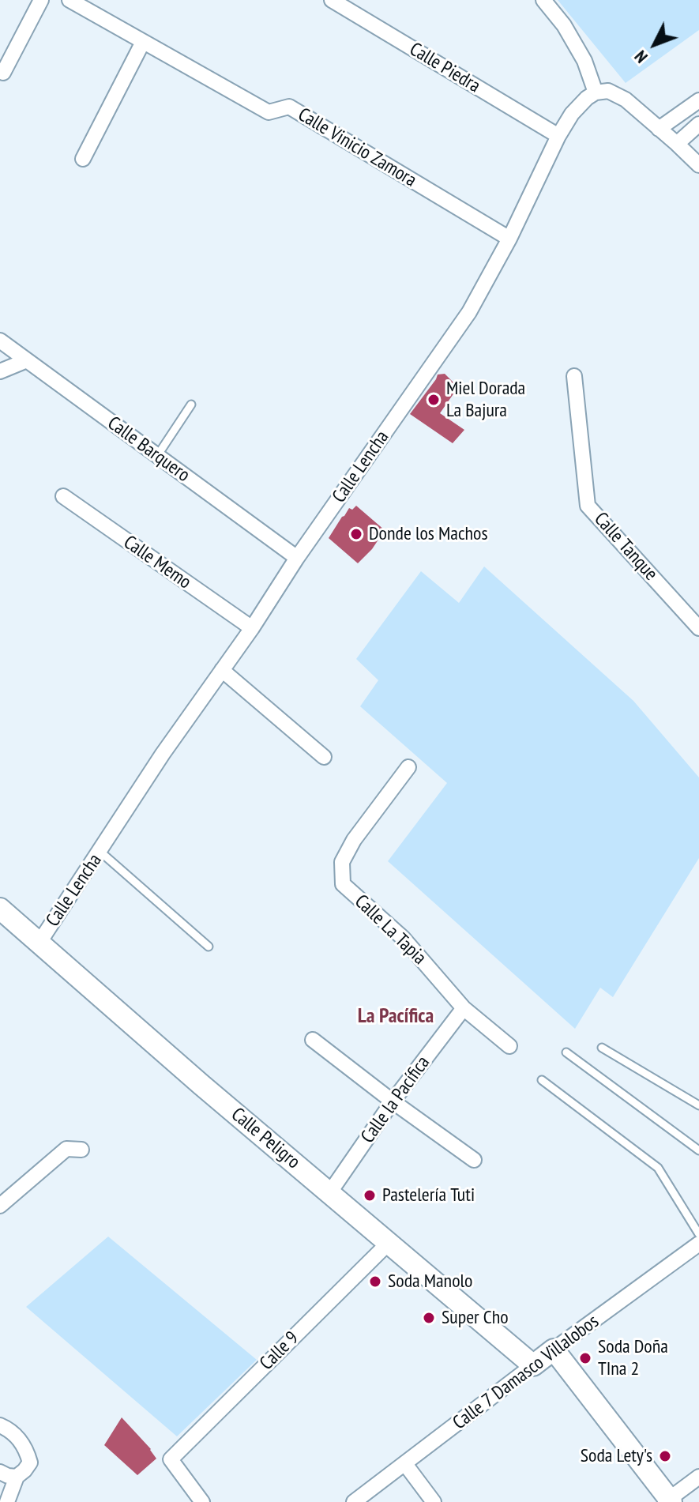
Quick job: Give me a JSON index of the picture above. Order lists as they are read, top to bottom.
{
  "streets": {
    "main road": ["Calle Peligro", "Calle 7 Damasco Villalobos"],
    "street": [
      "Calle Piedra",
      "Calle Vinicio Zamora",
      "Calle Barquero",
      "Calle Lencha",
      "Calle Tanque",
      "Calle Memo",
      "Calle La Tapia",
      "Calle la Pacífica",
      "Calle 9"
    ]
  },
  "crossings": [
    ["Calle Piedra", "Calle Lencha"],
    ["Calle Vinicio Zamora", "Calle Lencha"],
    ["Calle Barquero", "Calle Lencha"],
    ["Calle Lencha", "Calle Memo"],
    ["Calle Lencha", "Calle Peligro"],
    ["Calle La Tapia", "Calle la Pacífica"],
    ["Calle la Pacífica", "Calle Peligro"],
    ["Calle Peligro", "Calle 9"],
    ["Calle Peligro", "Calle 7 Damasco Villalobos"]
  ],
  "districts": ["La Pacífica"],
  "places": [
    "Miel Dorada La Bajura",
    "Donde los Machos",
    "Pastelería Tuti",
    "Soda Manolo",
    "Super Cho",
    "Soda Doña TIna 2",
    "Soda Lety's"
  ],
  "north": "bottom left"
}
